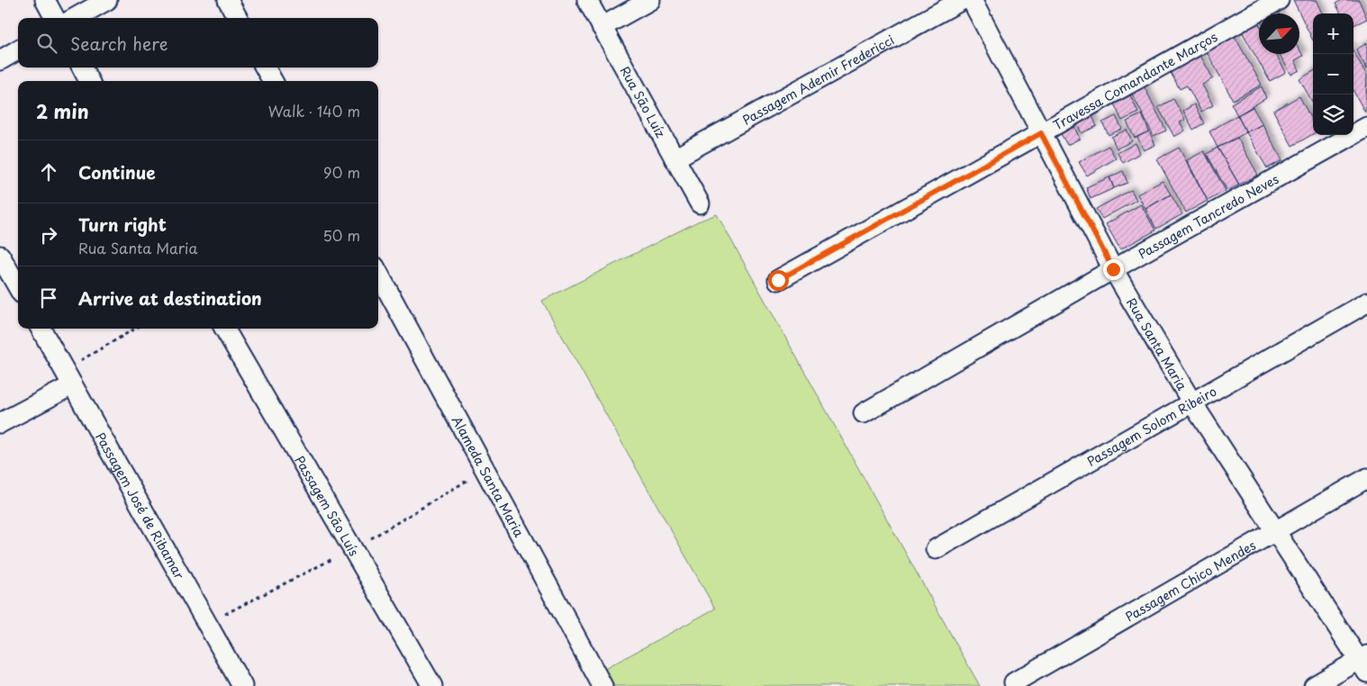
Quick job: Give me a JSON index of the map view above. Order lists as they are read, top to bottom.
{
  "streets": {
    "street": [
      "Passagem Ademir Fredericci",
      "Travessa Comandante Marços",
      "Rua São Luíz",
      "Passagem Tancredo Neves",
      "Rua Santa Maria",
      "Passagem Solom Ribeiro",
      "Alameda Santa Maria",
      "Passagem José de Ribamar",
      "Passagem São Luís",
      "Passagem Chico Mendes"
    ]
  },
  "crossings": [
    ["Passagem Ademir Fredericci", "Rua São Luíz"],
    ["Travessa Comandante Marços", "Rua Santa Maria"],
    ["Passagem Tancredo Neves", "Rua Santa Maria"],
    ["Rua Santa Maria", "Passagem Solom Ribeiro"],
    ["Rua Santa Maria", "Passagem Chico Mendes"]
  ],
  "north": "top right",
  "page": {
    "map_buttons": ["+", "−"],
    "search": "Search here",
    "heading": ["2 min", "Walk · 140 m"],
    "list": [
      ["Continue", "90 m"],
      ["Turn right", "Rua Santa Maria", "50 m"],
      "Arrive at destination"
    ]
  }
}
